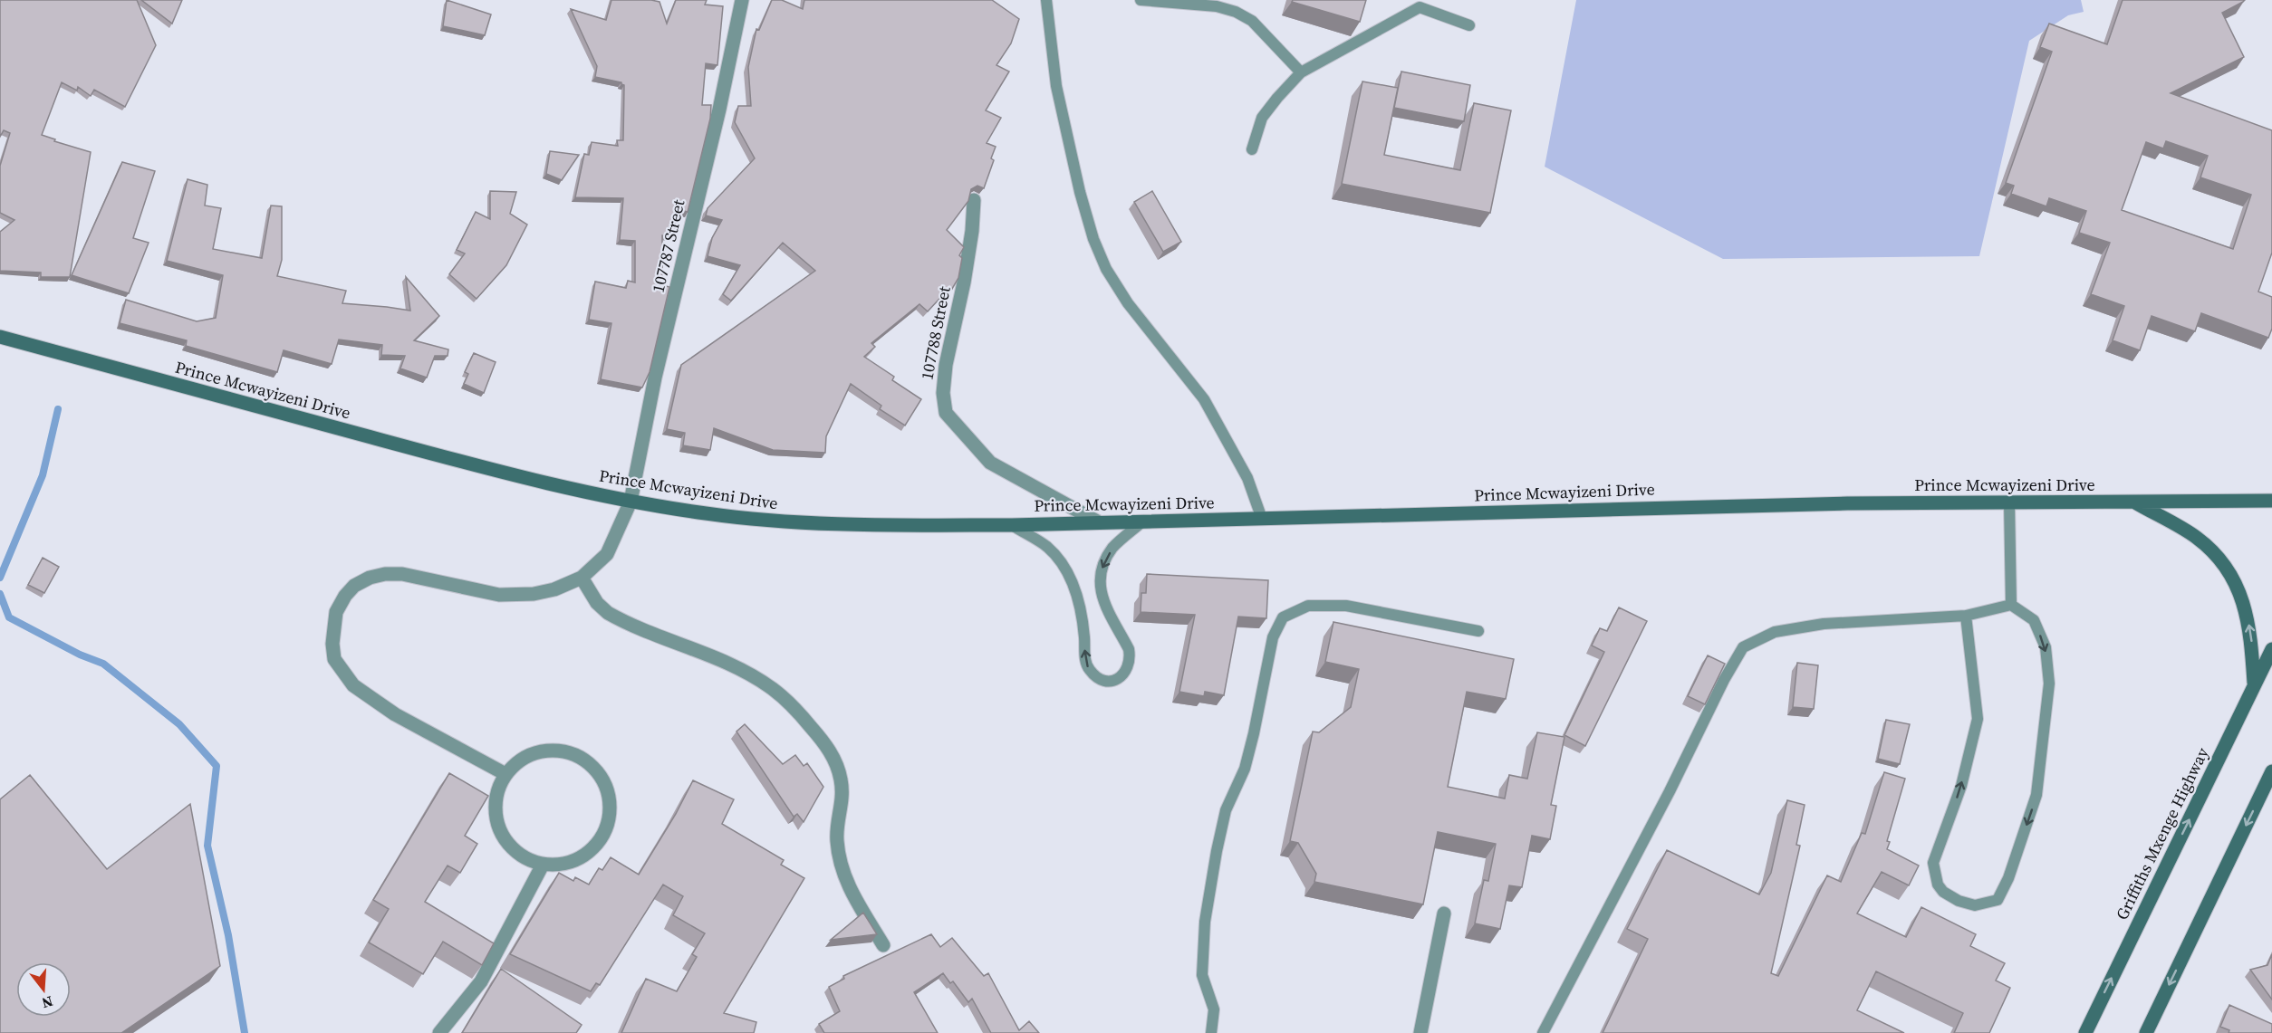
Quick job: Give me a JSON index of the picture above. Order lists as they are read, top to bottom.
{
  "streets": {
    "street": [
      "107787 Street",
      "107788 Street",
      "Prince Mcwayizeni Drive",
      "Griffiths Mxenge Highway"
    ]
  },
  "crossings": [
    ["107787 Street", "Prince Mcwayizeni Drive"],
    ["107788 Street", "Prince Mcwayizeni Drive"]
  ],
  "north": "bottom"
}
